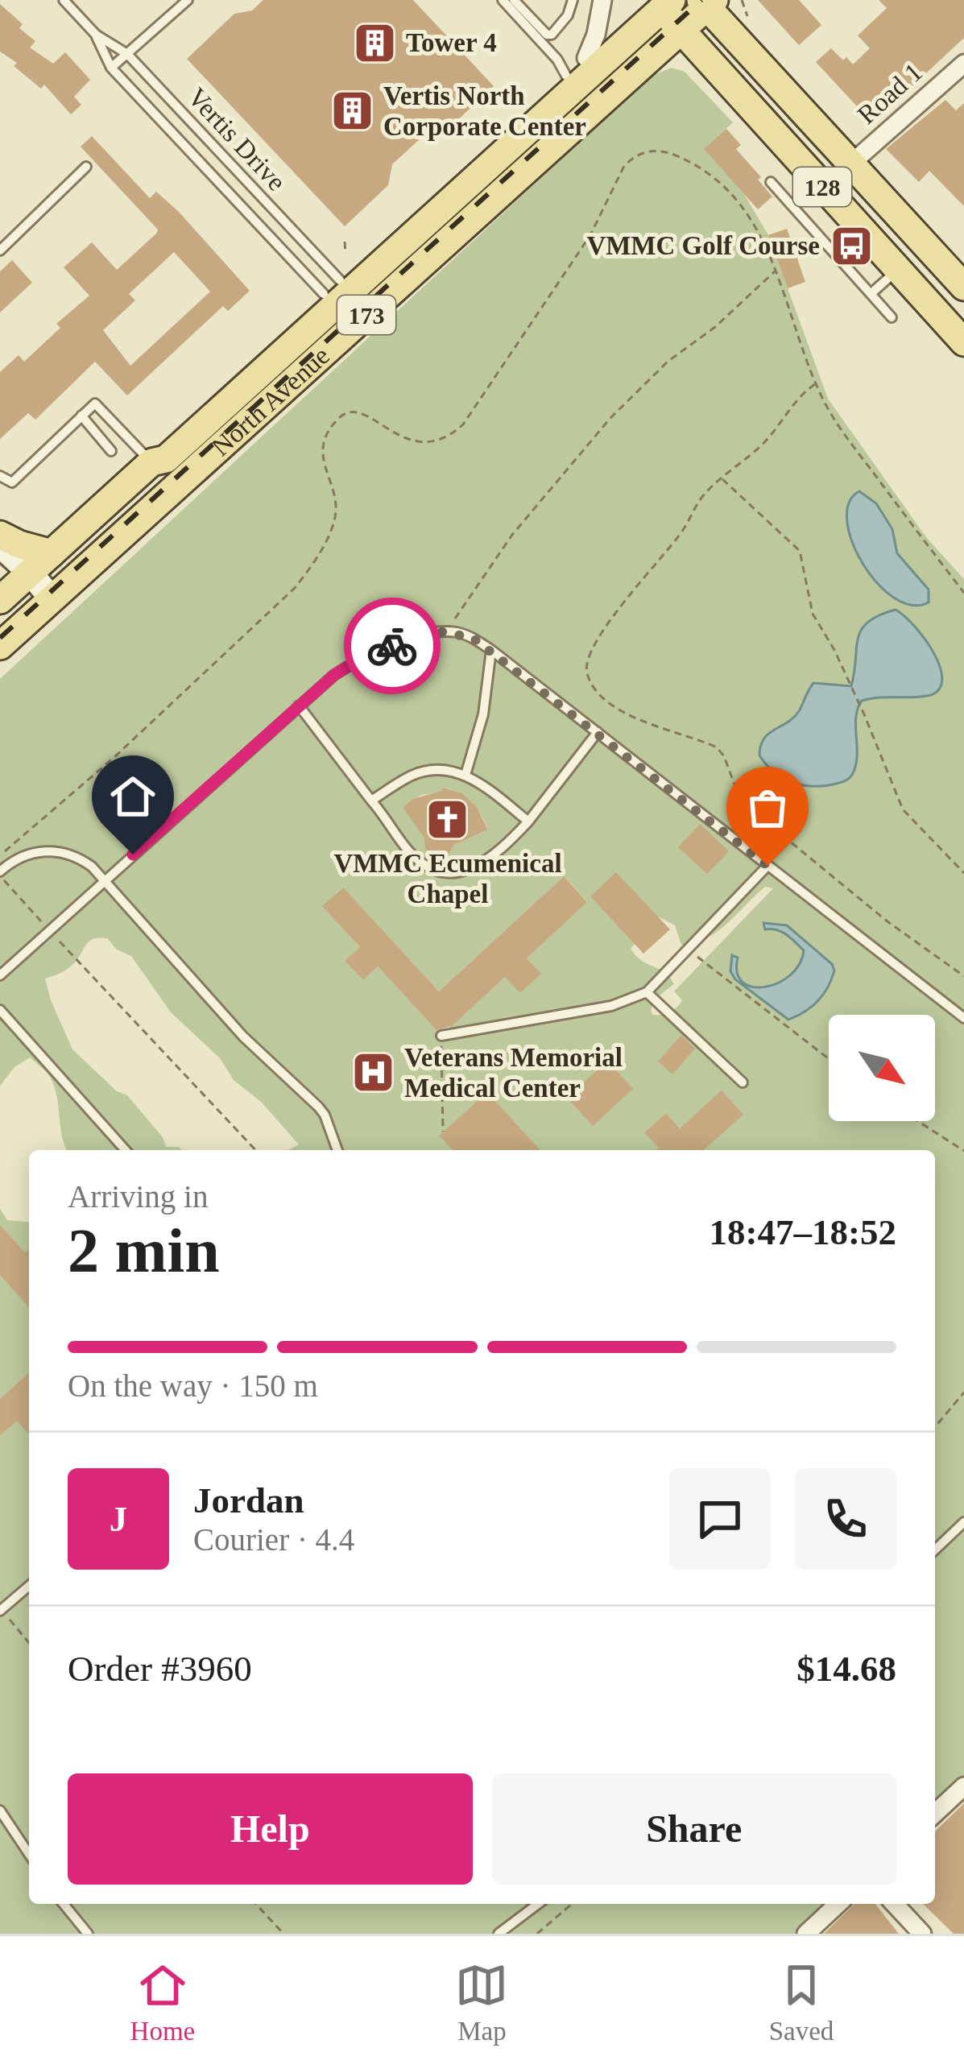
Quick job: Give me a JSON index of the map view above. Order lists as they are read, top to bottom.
{
  "streets": {
    "main road": ["128", "173", "North Avenue"],
    "street": ["Road 1"],
    "lane": ["Vertis Drive"]
  },
  "crossings": [
    ["Road 1", "128"],
    ["Vertis Drive", "North Avenue"],
    ["128", "North Avenue"]
  ],
  "places": {
    "building": ["Tower 4", "Vertis North Corporate Center"],
    "bus stop": ["VMMC Golf Course"],
    "church": ["VMMC Ecumenical Chapel"],
    "hospital": ["Veterans Memorial Medical Center"]
  },
  "north": "bottom right",
  "page": {
    "heading": ["2 min", "Arriving in", "18:47–18:52"],
    "panel": [
      "Jordan",
      "Courier · 4.4",
      "Order #3960",
      "$14.68"
    ],
    "bar": "On the way · 150 m",
    "round": "J",
    "buttons": ["Help", "Share"],
    "tabs": ["Home", "Map", "Saved"]
  }
}
